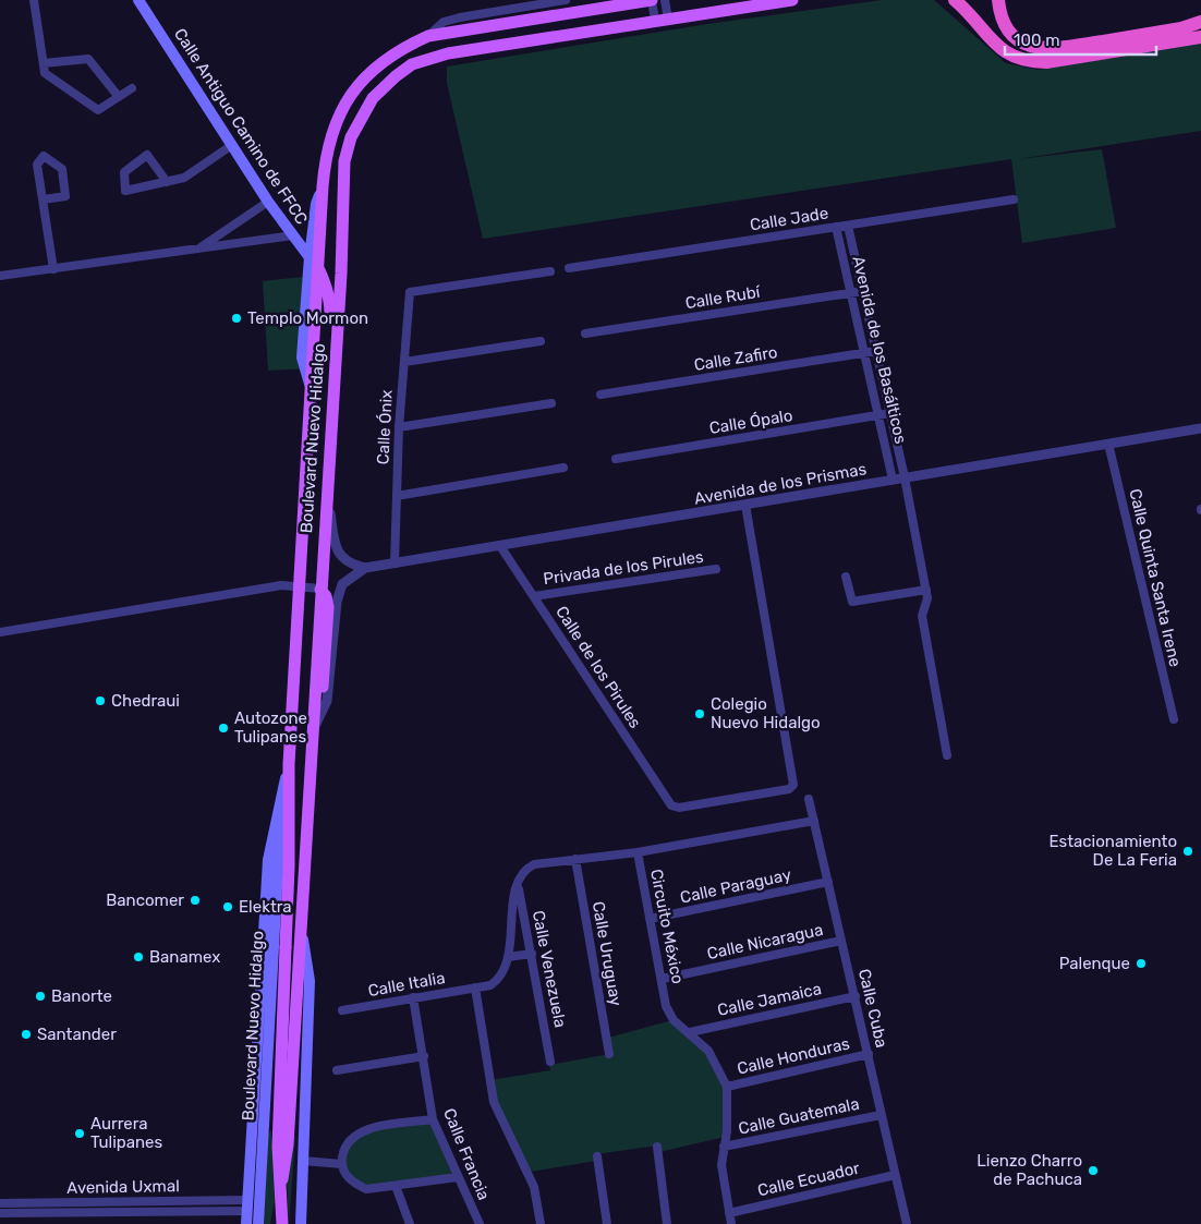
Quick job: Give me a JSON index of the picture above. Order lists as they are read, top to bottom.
{
  "streets": {
    "main road": ["Calle Antiguo Camino de FFCC", "Boulevard Nuevo Hidalgo"],
    "street": [
      "Calle Jade",
      "Calle Rubí",
      "Avenida de los Basálticos",
      "Calle Zafiro",
      "Calle Ópalo",
      "Calle Ónix",
      "Avenida de los Prismas",
      "Privada de los Pirules",
      "Calle Quinta Santa Irene",
      "Calle de los Pirules",
      "Calle Paraguay",
      "Circuito México",
      "Calle Nicaragua",
      "Calle Uruguay",
      "Calle Venezuela",
      "Calle Italia",
      "Calle Jamaica",
      "Calle Cuba",
      "Calle Honduras",
      "Calle Guatemala",
      "Calle Francia",
      "Calle Ecuador",
      "Avenida Uxmal"
    ]
  },
  "crossings": [
    ["Calle Antiguo Camino de FFCC", "Boulevard Nuevo Hidalgo"],
    ["Calle Jade", "Avenida de los Basálticos"],
    ["Calle Rubí", "Avenida de los Basálticos"],
    ["Avenida de los Basálticos", "Calle Zafiro"],
    ["Avenida de los Basálticos", "Calle Ópalo"],
    ["Avenida de los Basálticos", "Avenida de los Prismas"],
    ["Calle Ónix", "Avenida de los Prismas"],
    ["Boulevard Nuevo Hidalgo", "Avenida de los Prismas"],
    ["Avenida de los Prismas", "Calle Quinta Santa Irene"],
    ["Avenida de los Prismas", "Calle de los Pirules"],
    ["Privada de los Pirules", "Calle de los Pirules"],
    ["Calle Paraguay", "Circuito México"],
    ["Calle Paraguay", "Calle Cuba"],
    ["Circuito México", "Calle Nicaragua"],
    ["Circuito México", "Calle Uruguay"],
    ["Circuito México", "Calle Venezuela"],
    ["Circuito México", "Calle Jamaica"],
    ["Circuito México", "Calle Honduras"],
    ["Circuito México", "Calle Guatemala"],
    ["Circuito México", "Calle Ecuador"],
    ["Calle Nicaragua", "Calle Cuba"],
    ["Calle Italia", "Calle Francia"],
    ["Calle Jamaica", "Calle Cuba"],
    ["Calle Cuba", "Calle Honduras"],
    ["Calle Cuba", "Calle Guatemala"],
    ["Calle Cuba", "Calle Ecuador"]
  ],
  "places": [
    "Templo Mormon",
    "Chedraui",
    "Colegio Nuevo Hidalgo",
    "Autozone Tulipanes",
    "Estacionamiento De La Feria",
    "Bancomer",
    "Elektra",
    "Banamex",
    "Palenque",
    "Banorte",
    "Santander",
    "Aurrera Tulipanes",
    "Lienzo Charro de Pachuca"
  ],
  "scale_bar": "100 m"
}
